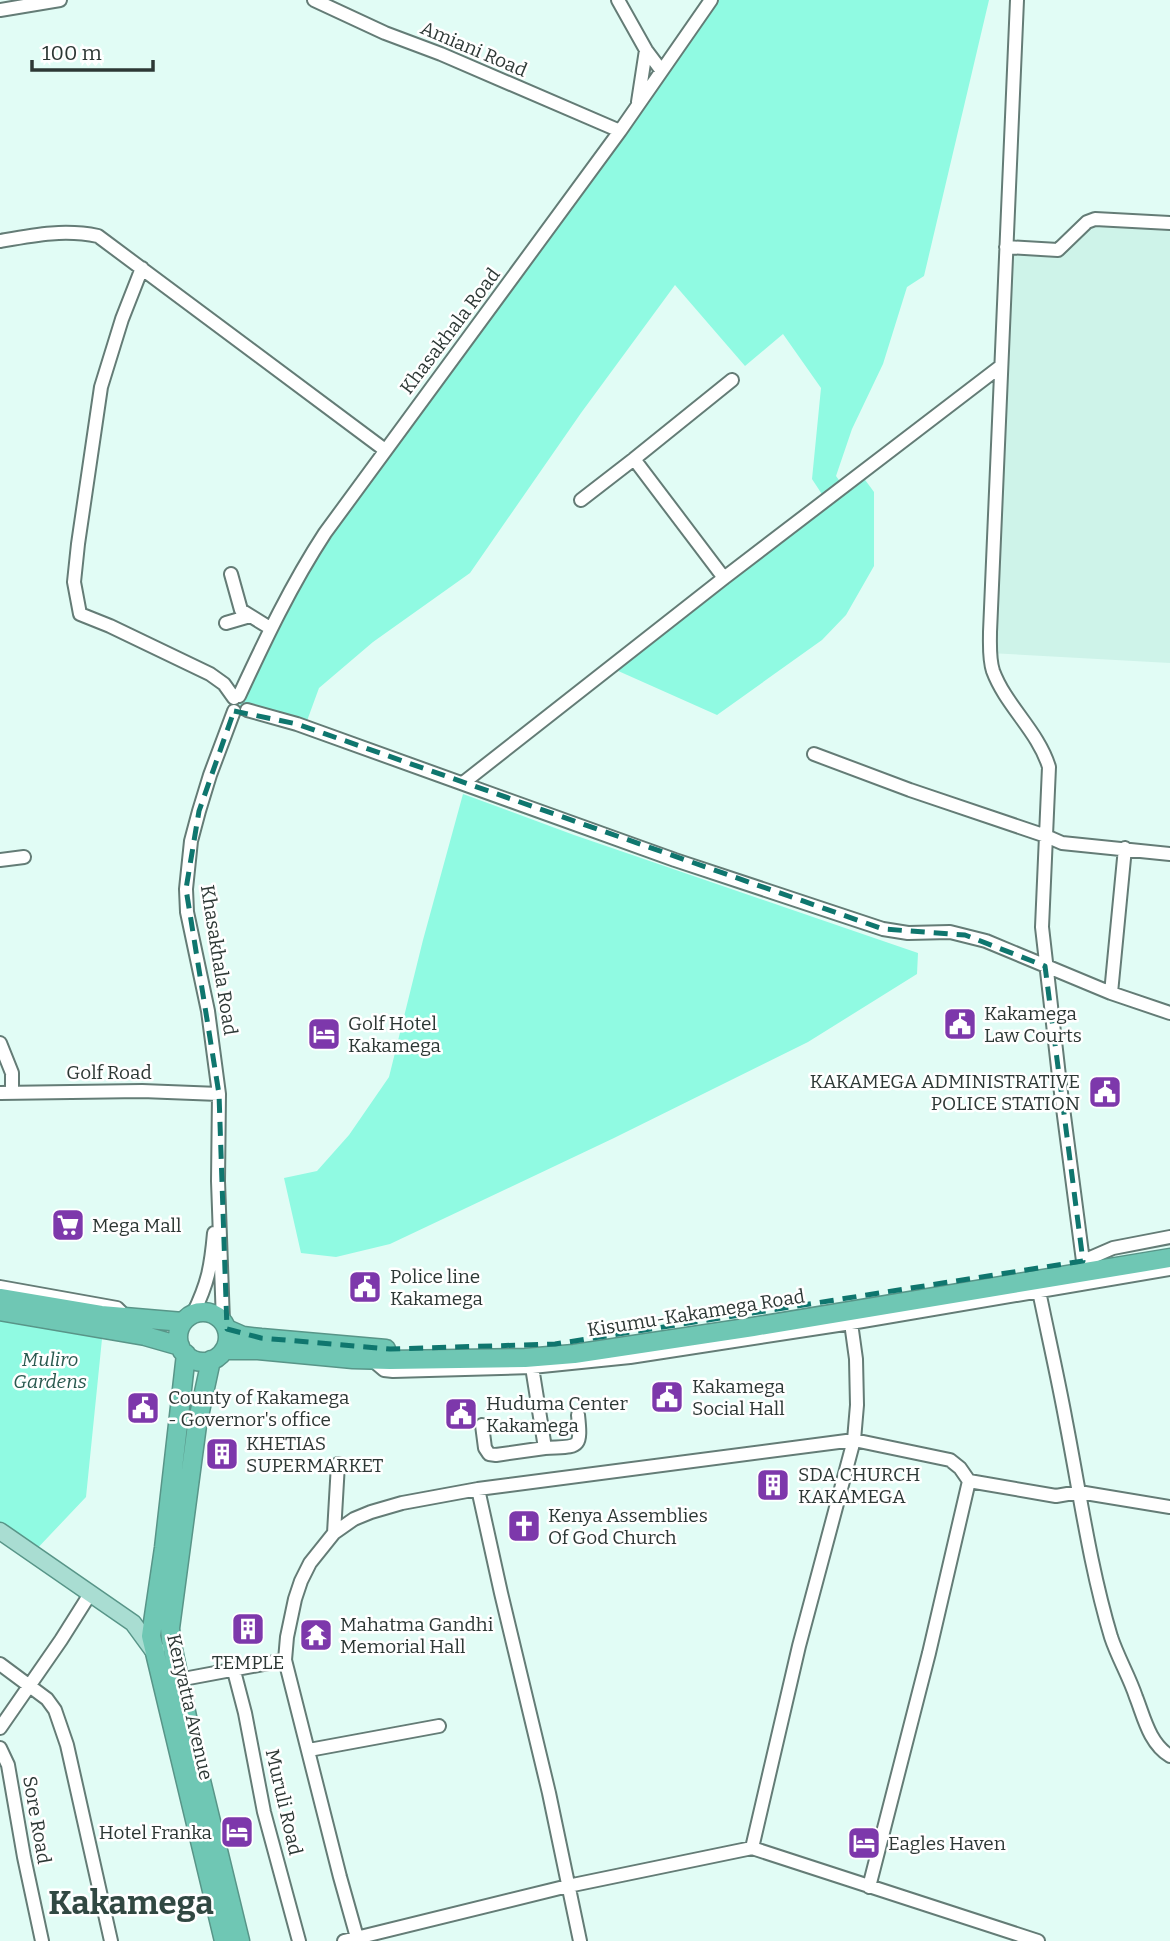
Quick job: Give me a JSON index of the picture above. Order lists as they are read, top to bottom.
{
  "streets": {
    "highway": ["Kisumu-Kakamega Road", "Kenyatta Avenue"],
    "street": [
      "Amiani Road",
      "Khasakhala Road",
      "Golf Road",
      "Muruli Road",
      "Sore Road"
    ]
  },
  "crossings": [
    ["Amiani Road", "Khasakhala Road"],
    ["Khasakhala Road", "Golf Road"],
    ["Kisumu-Kakamega Road", "Kenyatta Avenue"]
  ],
  "districts": ["Kakamega"],
  "parks": ["Muliro Gardens"],
  "places": {
    "public building": [
      "Kakamega Law Courts",
      "KAKAMEGA ADMINISTRATIVE POLICE STATION",
      "Police line Kakamega",
      "Kakamega Social Hall",
      "County of Kakamega - Governor's office",
      "Huduma Center Kakamega"
    ],
    "hotel": ["Golf Hotel Kakamega", "Hotel Franka", "Eagles Haven"],
    "supermarket": ["Mega Mall"],
    "building": ["KHETIAS SUPERMARKET", "SDA CHURCH KAKAMEGA", "TEMPLE"],
    "church": ["Kenya Assemblies Of God Church"],
    "temple": ["Mahatma Gandhi Memorial Hall"]
  },
  "scale_bar": "100 m"
}
